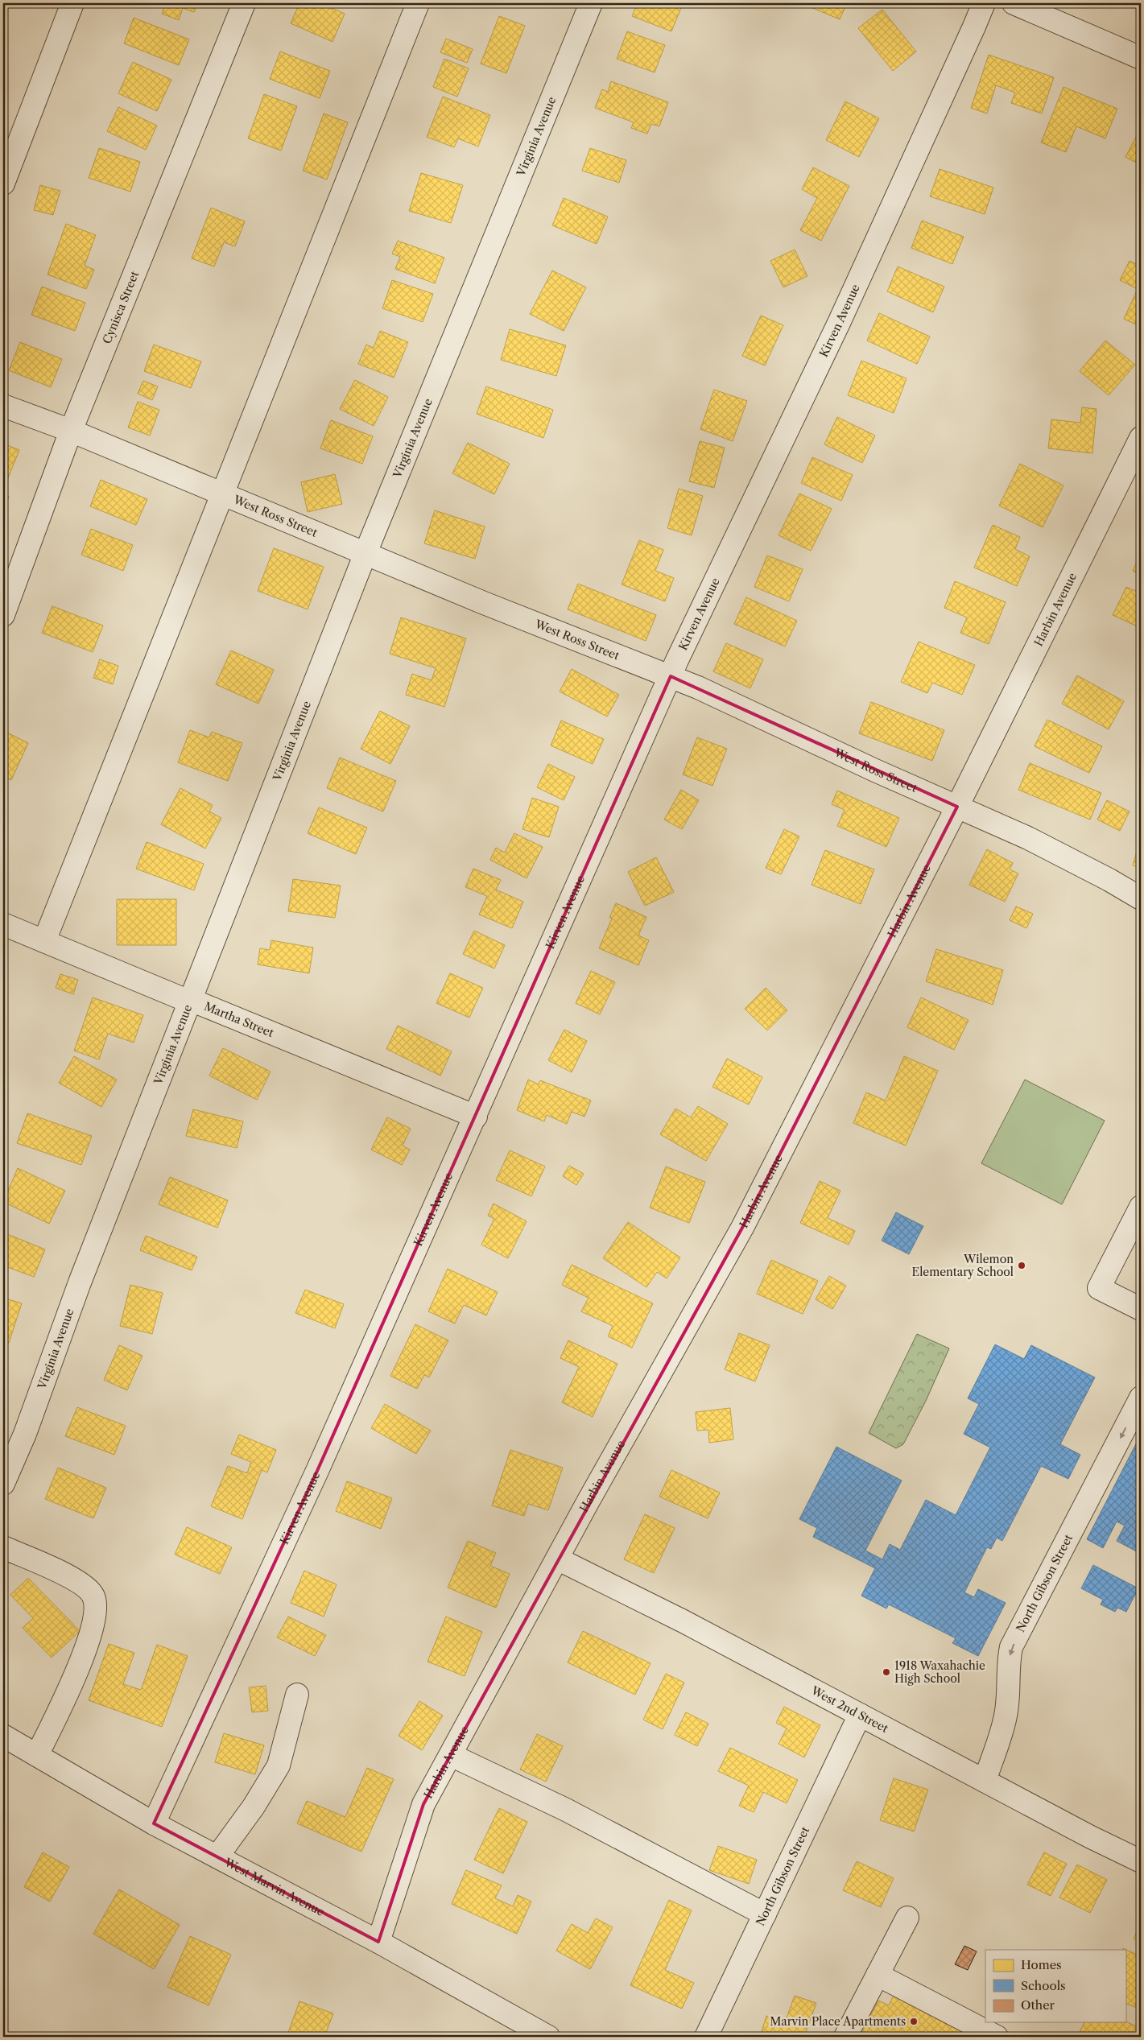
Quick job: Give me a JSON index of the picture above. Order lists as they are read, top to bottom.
{
  "streets": {
    "street": [
      "Virginia Avenue",
      "Cynisca Street",
      "Kirven Avenue",
      "West Ross Street",
      "Harbin Avenue",
      "Martha Street",
      "North Gibson Street",
      "West 2nd Street",
      "West Marvin Avenue"
    ]
  },
  "crossings": [
    ["Virginia Avenue", "West Ross Street"],
    ["Virginia Avenue", "Martha Street"],
    ["Cynisca Street", "West Ross Street"],
    ["Kirven Avenue", "West Ross Street"],
    ["Kirven Avenue", "Martha Street"],
    ["Kirven Avenue", "West Marvin Avenue"],
    ["West Ross Street", "Harbin Avenue"],
    ["Harbin Avenue", "West 2nd Street"],
    ["Harbin Avenue", "West Marvin Avenue"],
    ["North Gibson Street", "West 2nd Street"]
  ],
  "one_way": ["North Gibson Street"],
  "places": ["Wilemon Elementary School", "1918 Waxahachie High School", "Marvin Place Apartments"],
  "legend": ["Homes", "Schools", "Other"]
}
